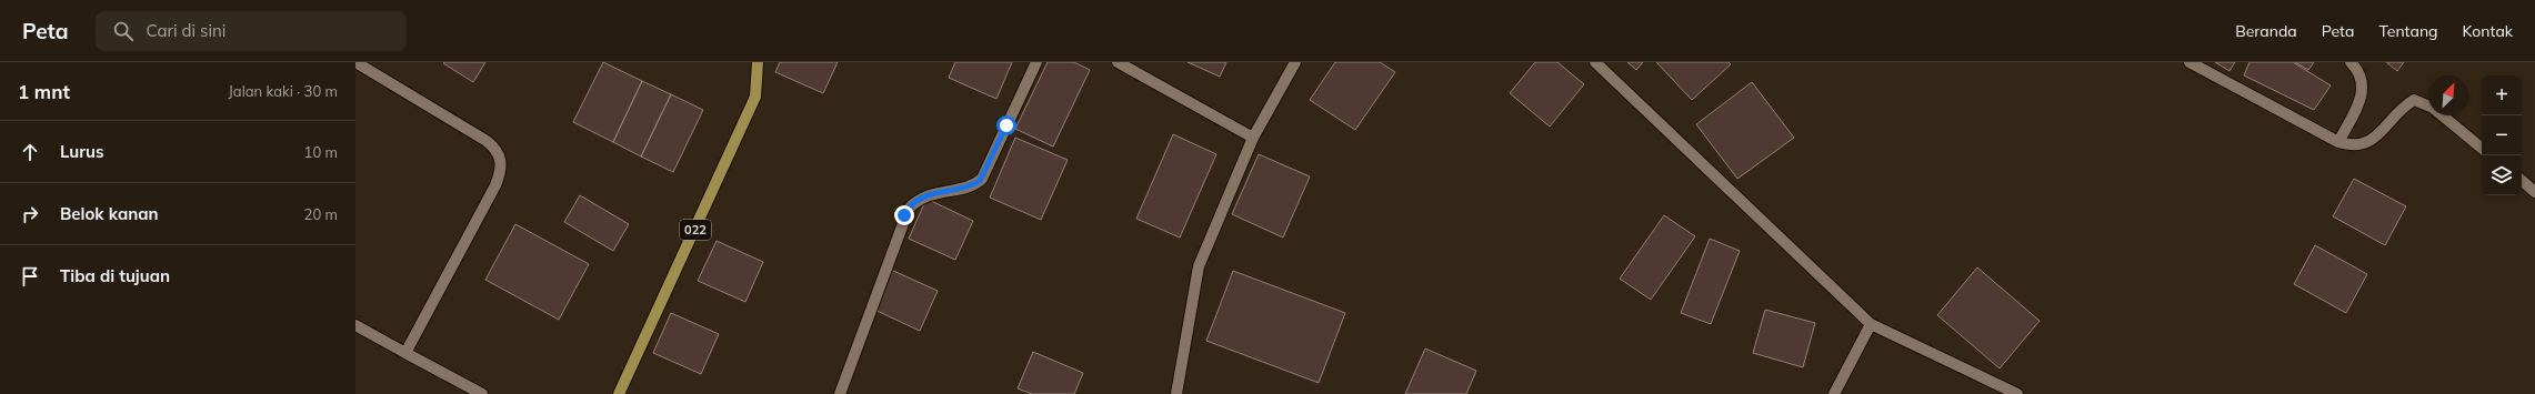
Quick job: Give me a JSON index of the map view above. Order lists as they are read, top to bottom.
{
  "streets": {
    "main road": ["022"]
  },
  "north": "top right",
  "page": {
    "header": "Peta",
    "search": "Cari di sini",
    "nav": [
      "Beranda",
      "Peta",
      "Tentang",
      "Kontak"
    ],
    "heading": ["1 mnt", "Jalan kaki · 30 m"],
    "map_buttons": ["+", "−"],
    "list": [
      ["Lurus", "10 m"],
      ["Belok kanan", "20 m"],
      "Tiba di tujuan"
    ]
  }
}
